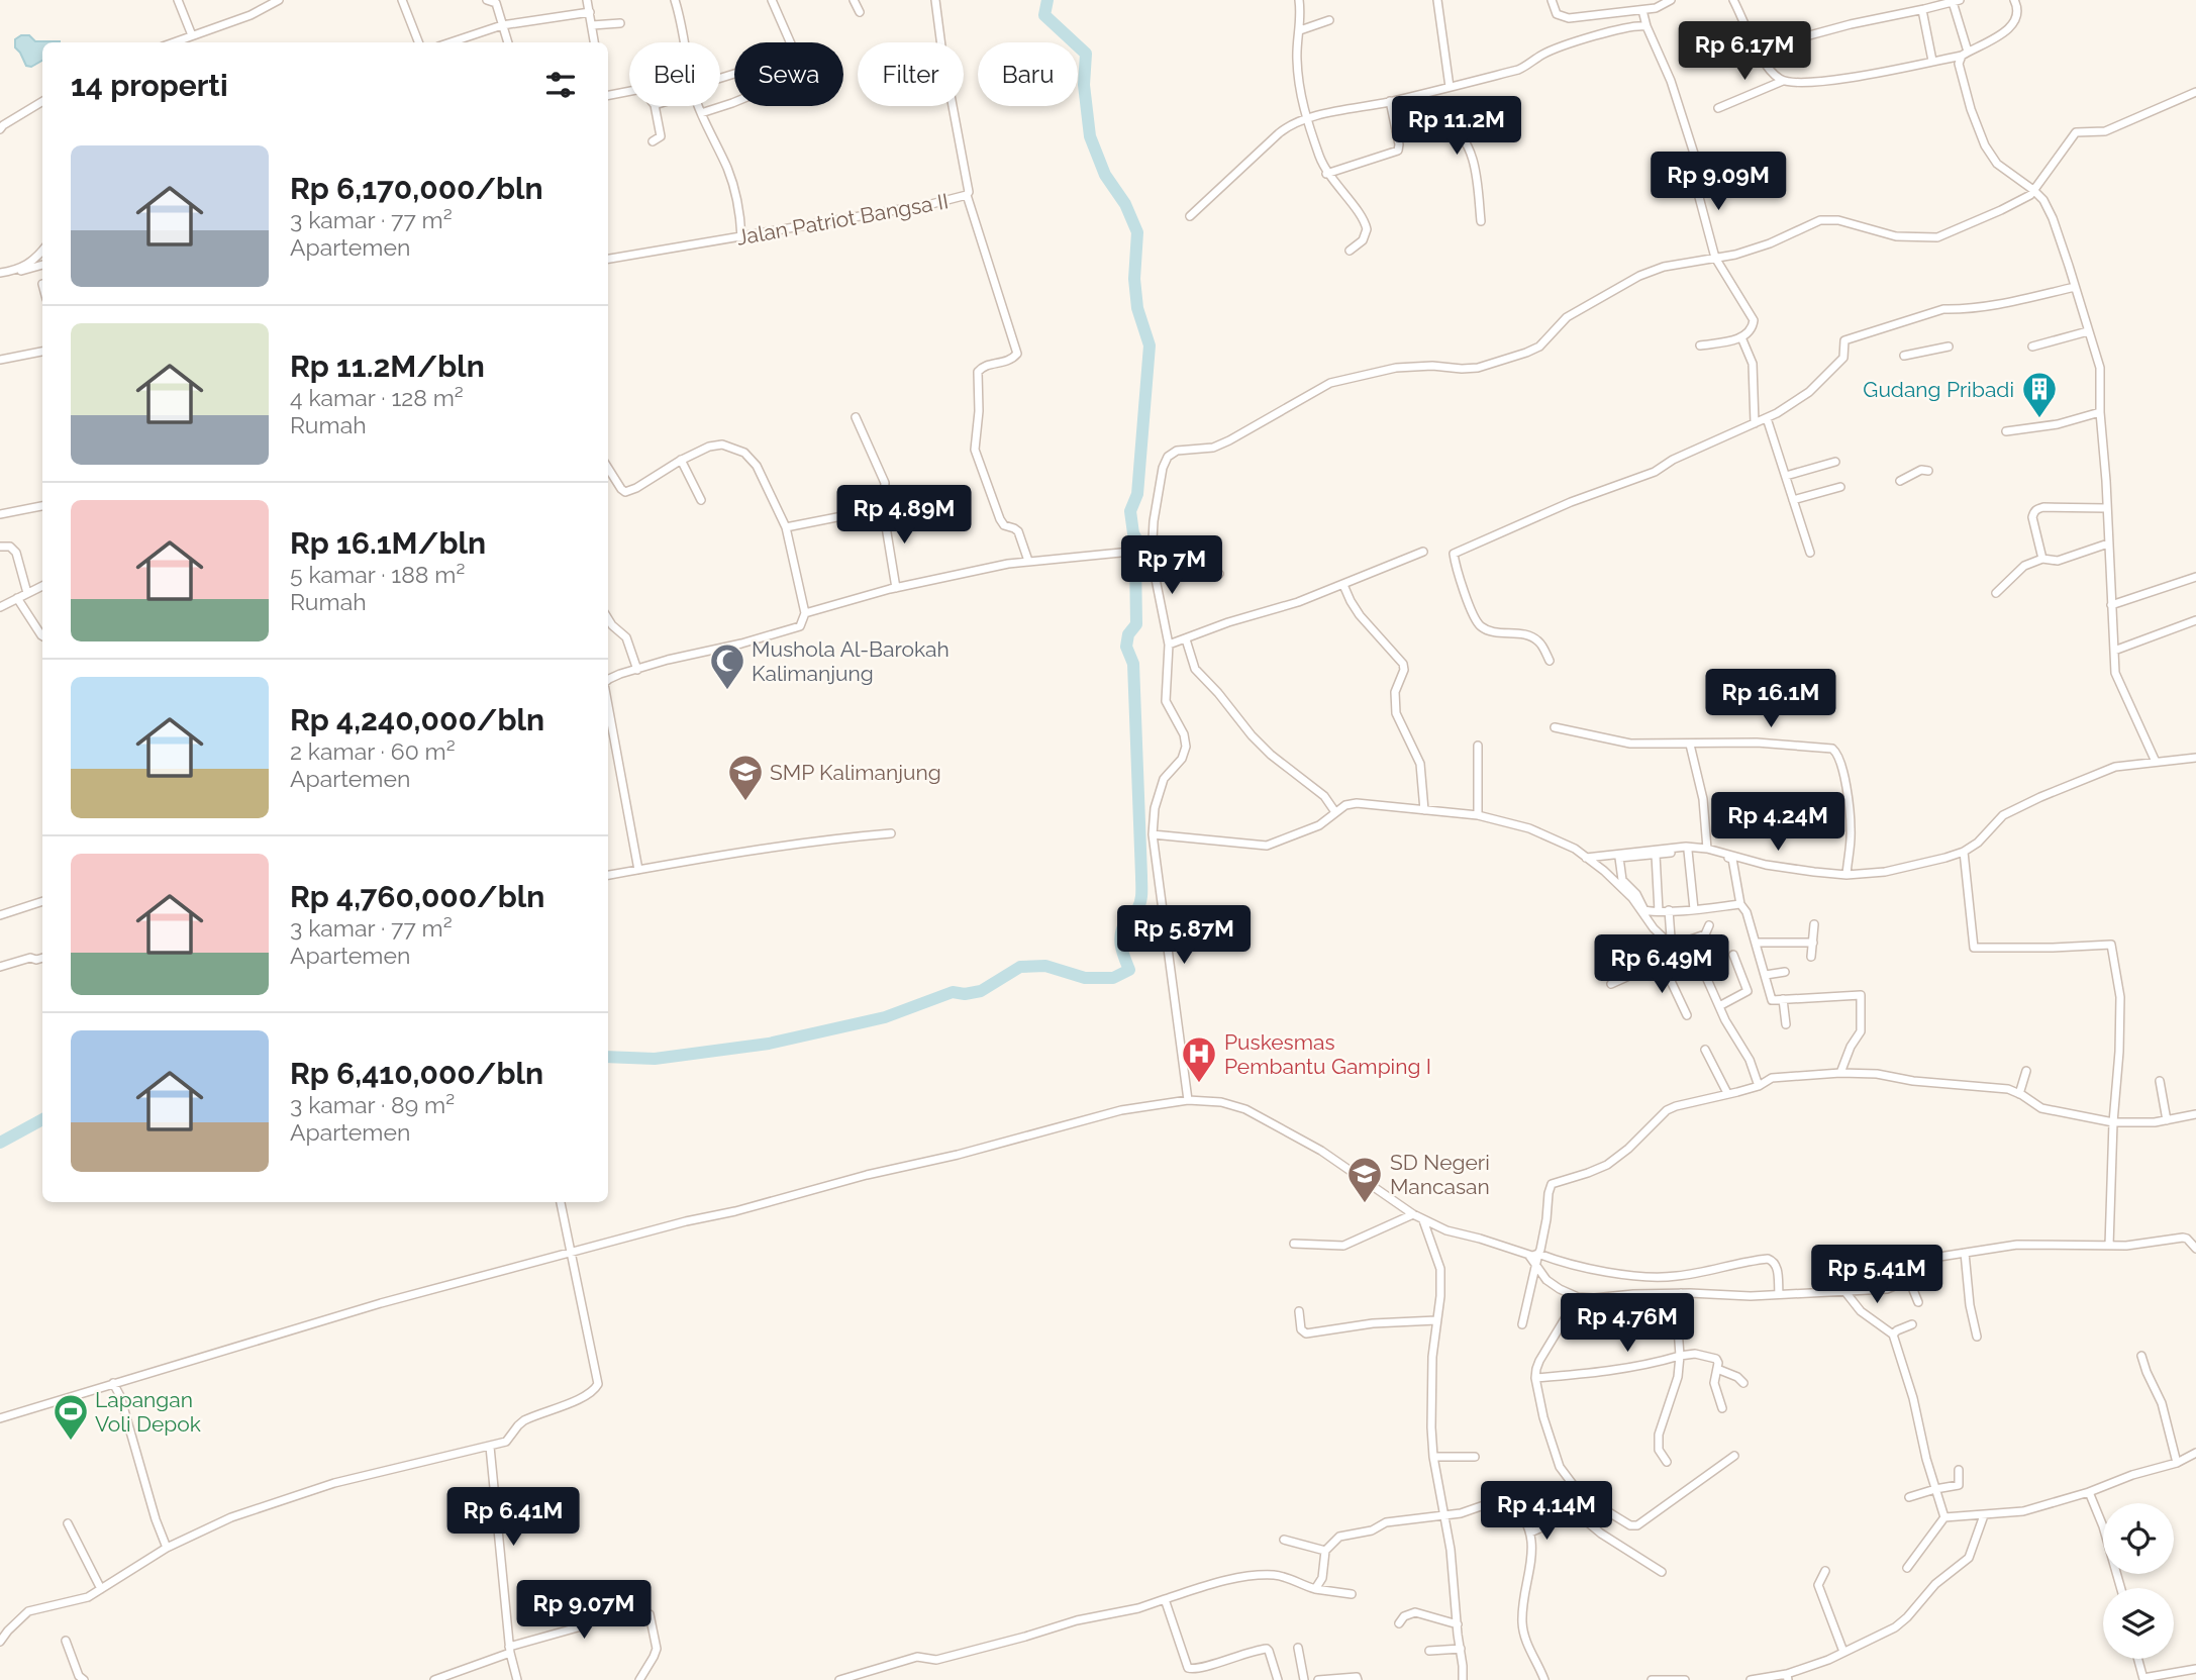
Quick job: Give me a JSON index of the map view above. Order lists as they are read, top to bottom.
{
  "streets": {
    "street": ["Jalan Patriot Bangsa II"]
  },
  "places": {
    "building": ["Gudang Pribadi"],
    "mosque": ["Mushola Al-Barokah Kalimanjung"],
    "school or university": ["SMP Kalimanjung", "SD Negeri Mancasan"],
    "hospital": ["Puskesmas Pembantu Gamping I"],
    "sports": ["Lapangan Voli Depok"]
  },
  "page": {
    "price": [
      "Rp 6.17M",
      "Rp 11.2M",
      "Rp 9.09M",
      "Rp 4.89M",
      "Rp 7M",
      "Rp 16.1M",
      "Rp 4.24M",
      "Rp 5.87M",
      "Rp 6.49M",
      "Rp 5.41M",
      "Rp 4.76M",
      "Rp 4.14M",
      "Rp 6.41M",
      "Rp 9.07M"
    ],
    "chip": [
      "Beli",
      "Sewa",
      "Filter",
      "Baru"
    ],
    "heading": "14 properti",
    "list": [
      {
        "name": "Rp 6,170,000/bln",
        "note": "3 kamar · 77 m² · Apartemen"
      },
      {
        "name": "Rp 11.2M/bln",
        "note": "4 kamar · 128 m² · Rumah"
      },
      {
        "name": "Rp 16.1M/bln",
        "note": "5 kamar · 188 m² · Rumah"
      },
      {
        "name": "Rp 4,240,000/bln",
        "note": "2 kamar · 60 m² · Apartemen"
      },
      {
        "name": "Rp 4,760,000/bln",
        "note": "3 kamar · 77 m² · Apartemen"
      },
      {
        "name": "Rp 6,410,000/bln",
        "note": "3 kamar · 89 m² · Apartemen"
      }
    ]
  }
}
